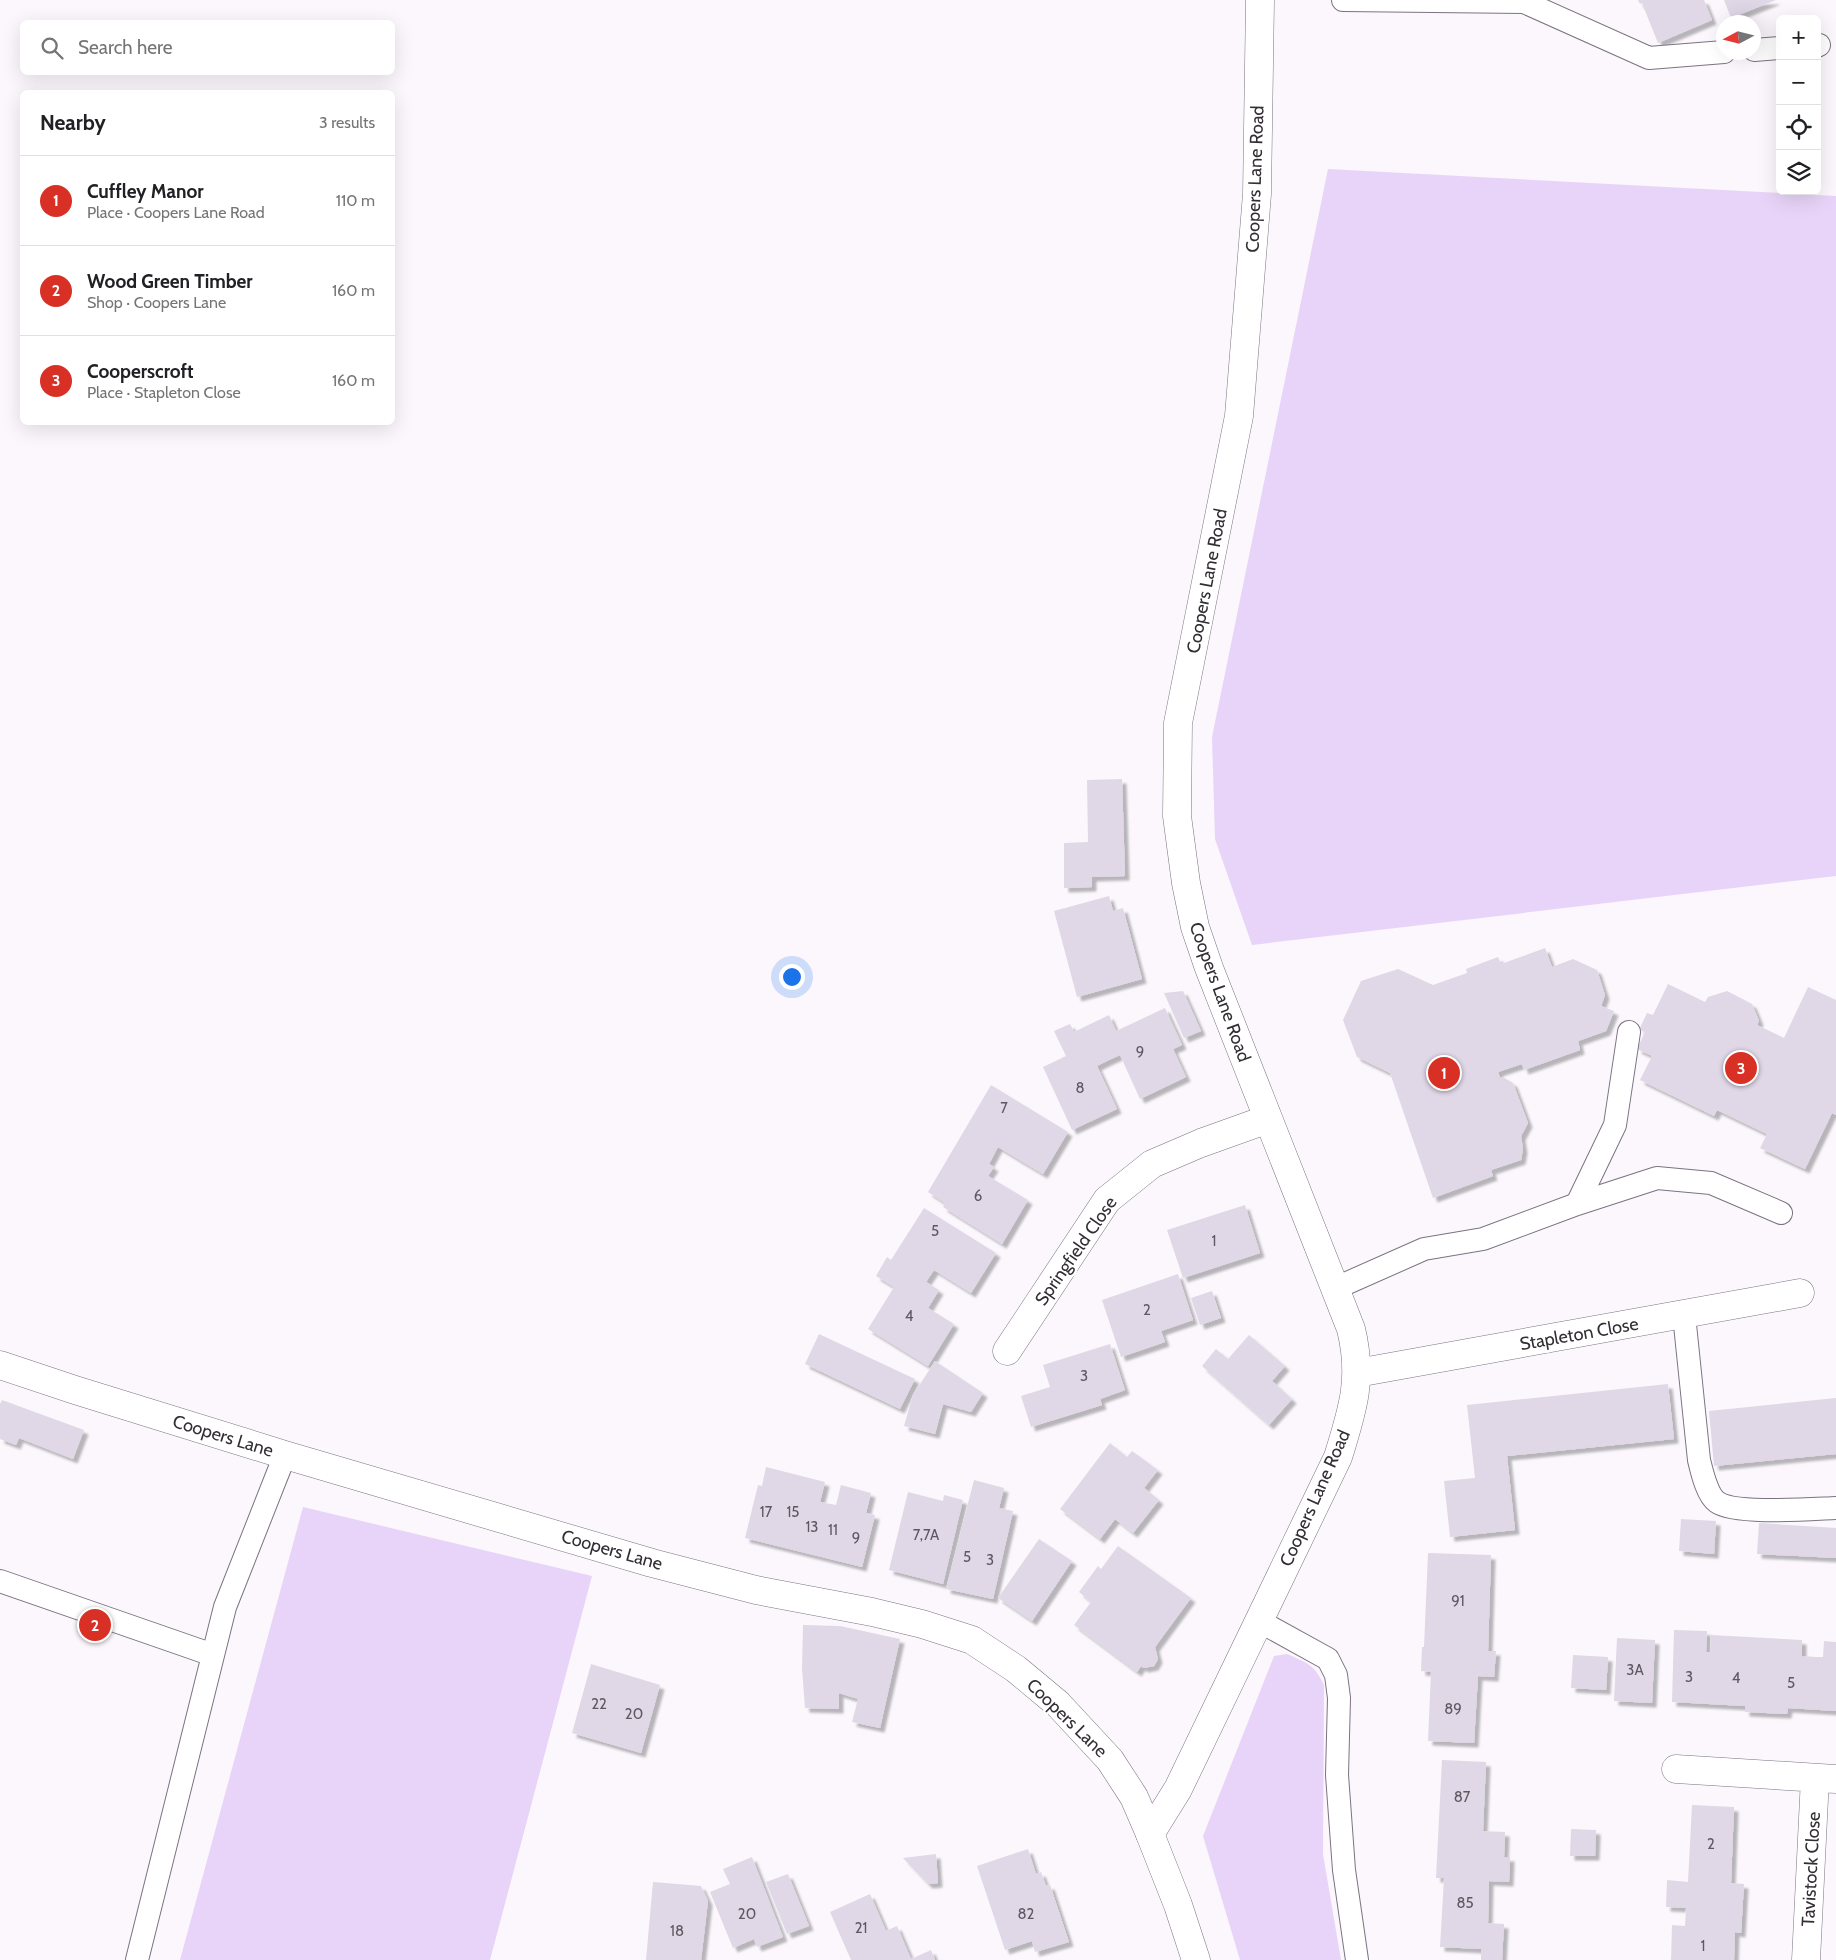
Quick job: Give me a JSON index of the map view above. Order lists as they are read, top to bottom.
{
  "streets": {
    "street": [
      "Coopers Lane Road",
      "Springfield Close",
      "Stapleton Close",
      "Coopers Lane",
      "Tavistock Close"
    ]
  },
  "crossings": [
    ["Coopers Lane Road", "Springfield Close"],
    ["Coopers Lane Road", "Stapleton Close"],
    ["Coopers Lane Road", "Coopers Lane"]
  ],
  "house_numbers": [
    "9",
    "8",
    "7",
    "6",
    "5",
    "1",
    "2",
    "4",
    "3",
    "17",
    "15",
    "13",
    "11",
    "7,7A",
    "9",
    "5",
    "3",
    "91",
    "3A",
    "3",
    "4",
    "5",
    "22",
    "89",
    "20",
    "87",
    "2",
    "85",
    "20",
    "82",
    "21",
    "18",
    "1"
  ],
  "north": "left",
  "page": {
    "map_buttons": ["+", "−"],
    "search": "Search here",
    "heading": ["Nearby", "3 results"],
    "list": [
      {
        "mark": "1",
        "name": "Cuffley Manor",
        "note": "Place · Coopers Lane Road",
        "value": "110 m"
      },
      {
        "mark": "2",
        "name": "Wood Green Timber",
        "note": "Shop · Coopers Lane",
        "value": "160 m"
      },
      {
        "mark": "3",
        "name": "Cooperscroft",
        "note": "Place · Stapleton Close",
        "value": "160 m"
      }
    ],
    "pins": ["3", "1", "2"]
  }
}
